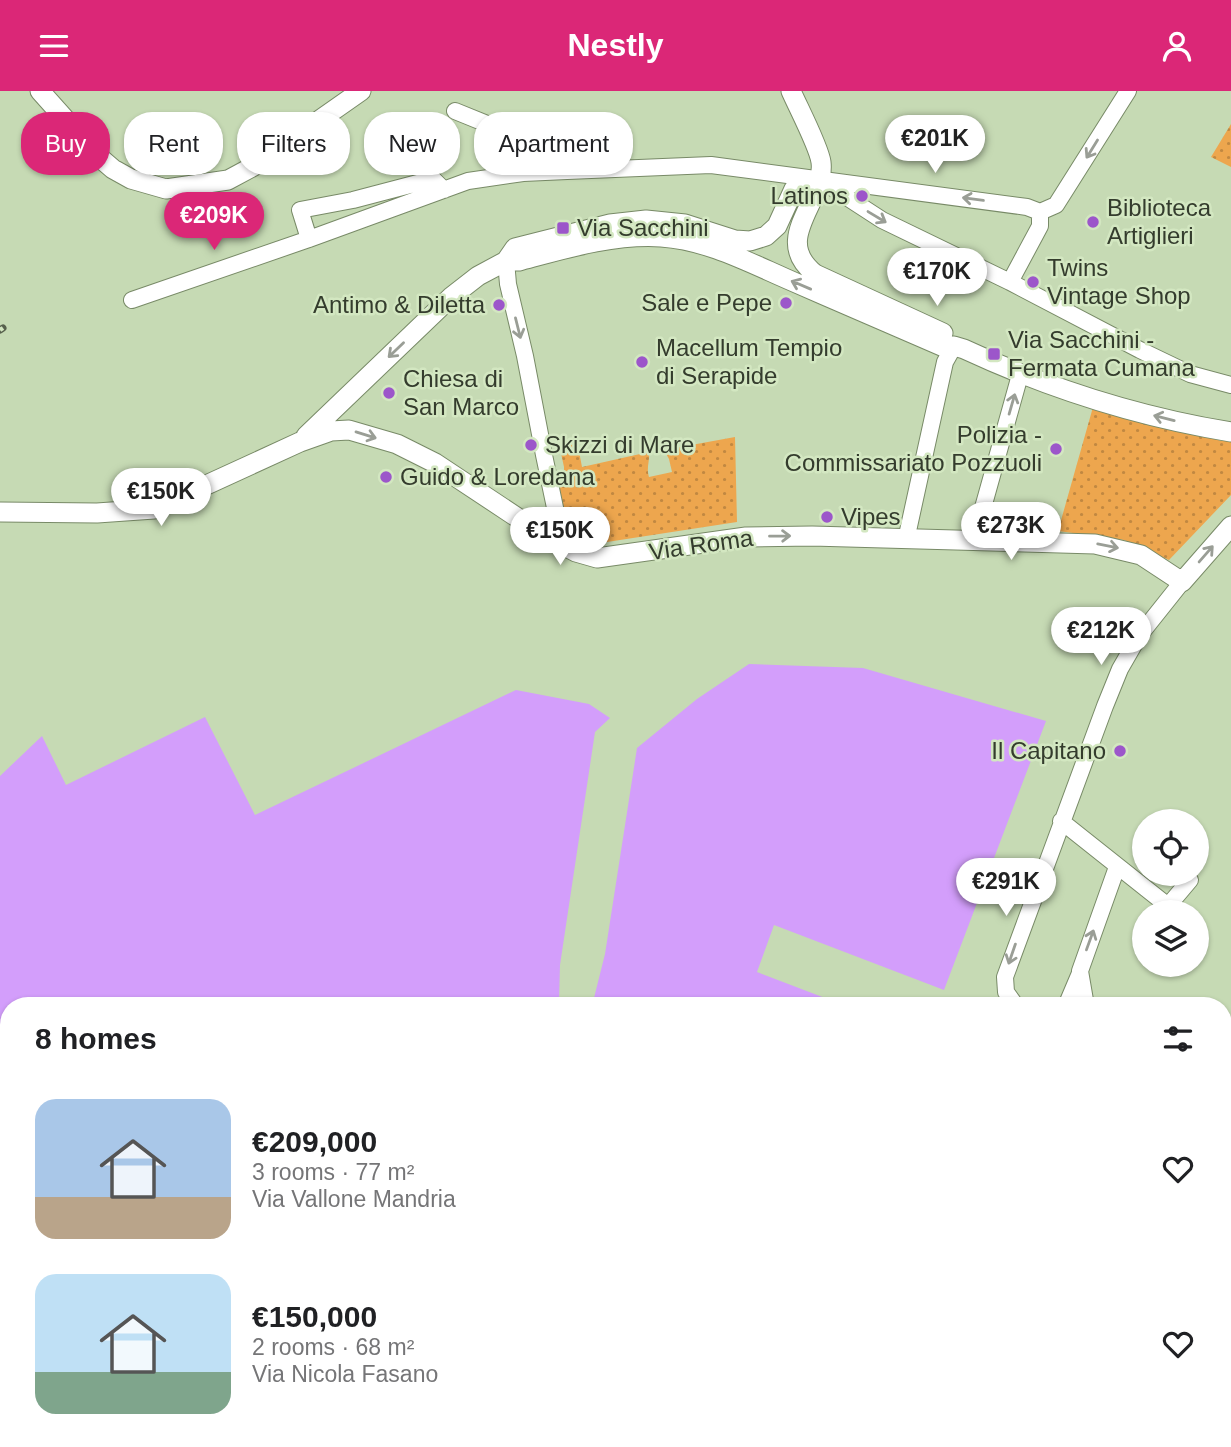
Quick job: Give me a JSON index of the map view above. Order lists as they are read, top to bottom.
{
  "streets": {
    "street": ["Via Roma"]
  },
  "one_way": ["Via Roma"],
  "places": {
    "other": [
      "Latinos",
      "Biblioteca Artiglieri",
      "Twins Vintage Shop",
      "Sale e Pepe",
      "Antimo & Diletta",
      "Macellum Tempio di Serapide",
      "Chiesa di San Marco",
      "Skizzi di Mare",
      "Polizia - Commissariato Pozzuoli",
      "Guido & Loredana",
      "Vipes",
      "Il Capitano"
    ],
    "transit": ["Via Sacchini", "Via Sacchini - Fermata Cumana"]
  },
  "page": {
    "header": "Nestly",
    "chip": [
      "Buy",
      "Rent",
      "Filters",
      "New",
      "Apartment"
    ],
    "price": [
      "€201K",
      "€209K",
      "€170K",
      "€150K",
      "€273K",
      "€150K",
      "€212K",
      "€291K"
    ],
    "heading": "8 homes",
    "list": [
      {
        "name": "€209,000",
        "note": "3 rooms · 77 m² · Via Vallone Mandria"
      },
      {
        "name": "€150,000",
        "note": "2 rooms · 68 m² · Via Nicola Fasano"
      }
    ]
  }
}
